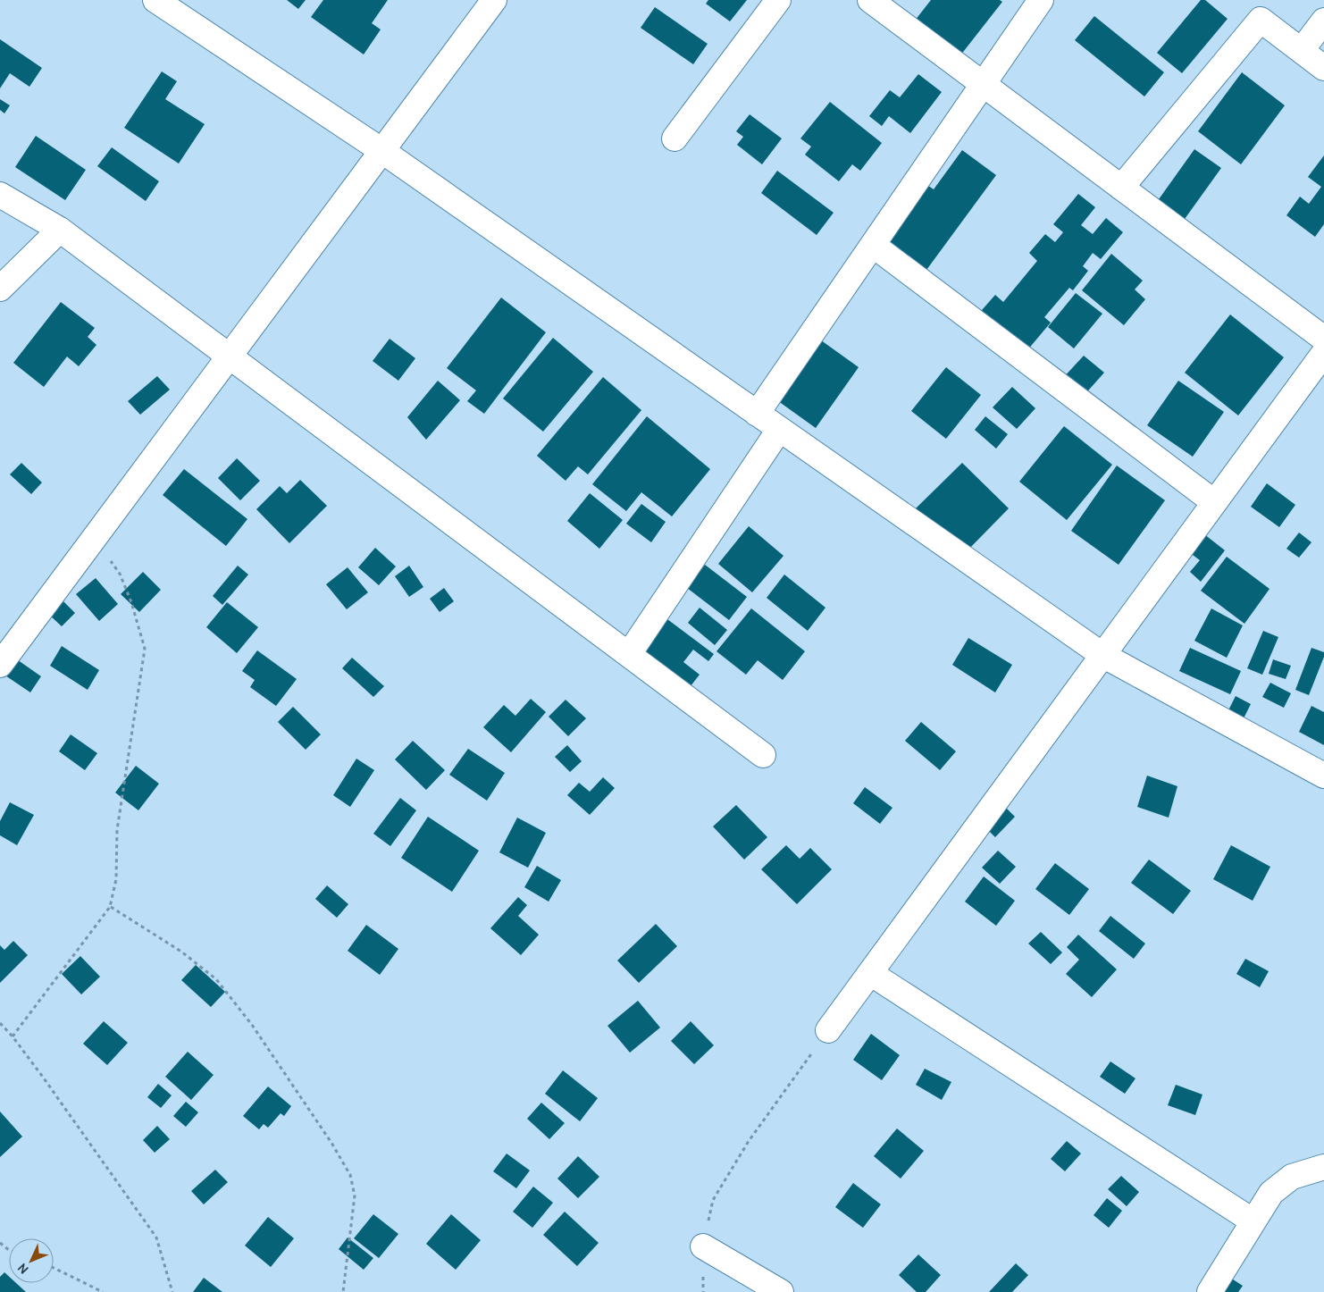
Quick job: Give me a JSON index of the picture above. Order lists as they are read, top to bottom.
{
  "north": "bottom left"
}
